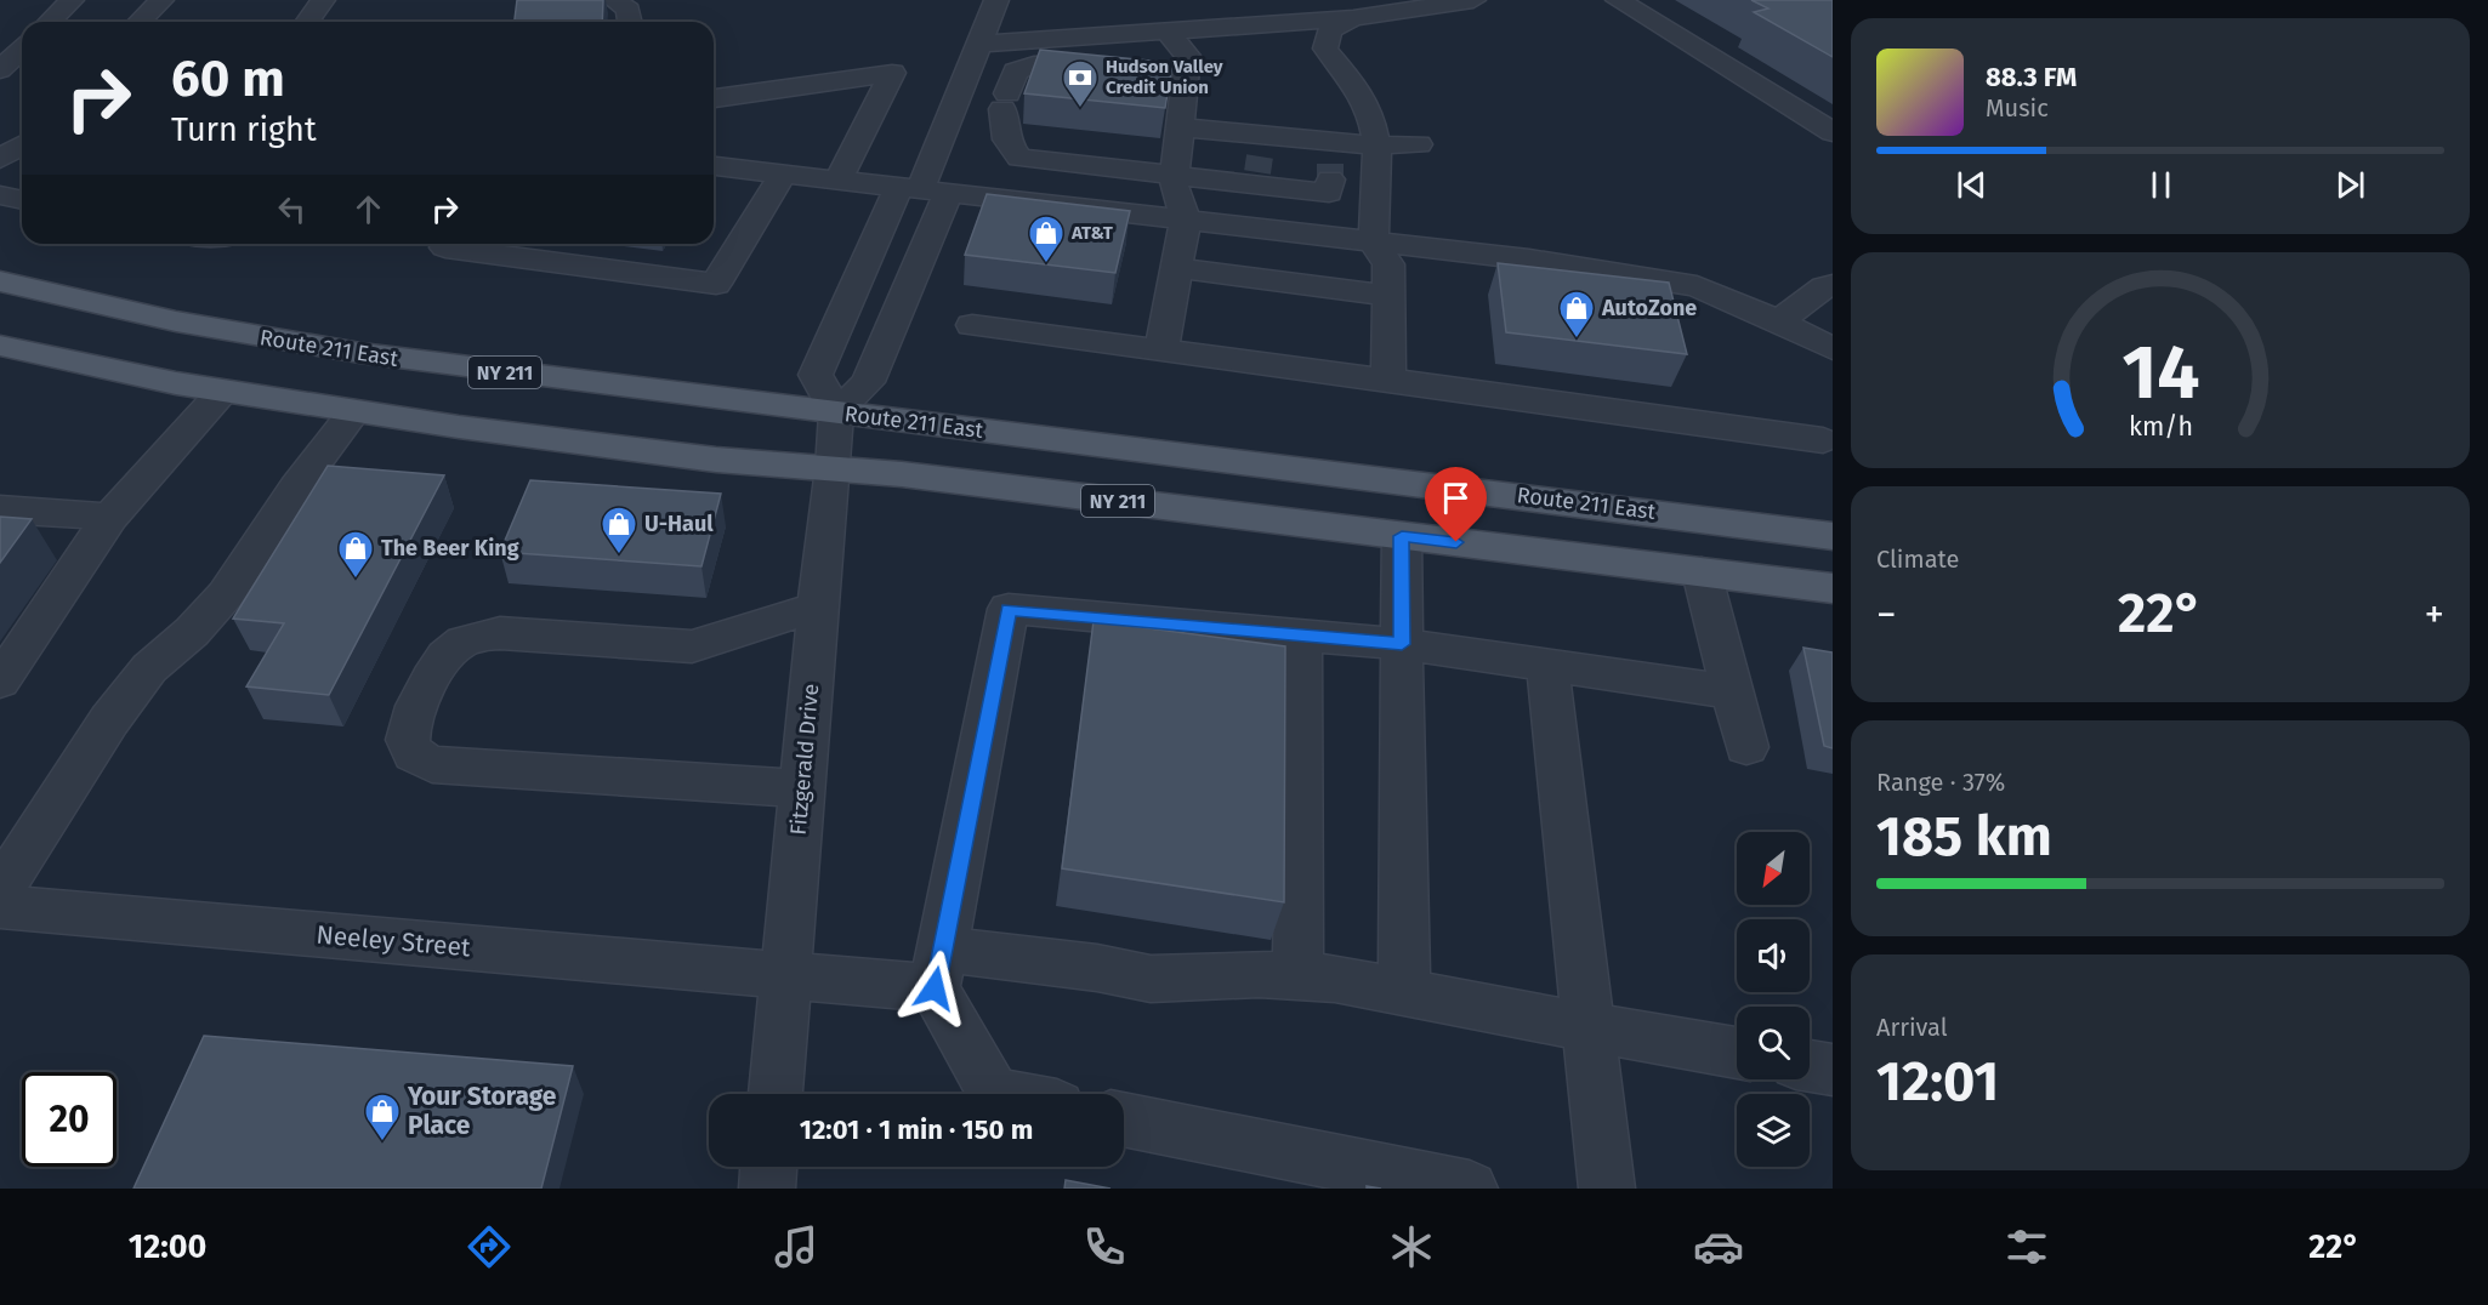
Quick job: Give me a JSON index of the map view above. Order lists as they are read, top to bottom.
{
  "streets": {
    "main road": ["Route 211 East", "NY 211"],
    "street": ["Fitzgerald Drive", "Neeley Street"]
  },
  "crossings": [
    ["Route 211 East", "Fitzgerald Drive"],
    ["NY 211", "Fitzgerald Drive"],
    ["Fitzgerald Drive", "Neeley Street"]
  ],
  "places": {
    "bank": ["Hudson Valley Credit Union"],
    "shop": [
      "AT&T",
      "AutoZone",
      "U-Haul",
      "The Beer King",
      "Your Storage Place"
    ]
  },
  "north": "bottom left",
  "page": {
    "turn": ["60 m", "Turn right"],
    "song": ["88.3 FM", "Music"],
    "tile": [
      "Climate",
      ["Range · 37%", "185 km"],
      ["Arrival", "12:01"]
    ],
    "heat": ["−", "22°", "+"],
    "limit": "20",
    "trip": "12:01 · 1 min · 150 m",
    "tabs": ["12:00", "22°"],
    "gauge": ["14", "km/h"]
  }
}
